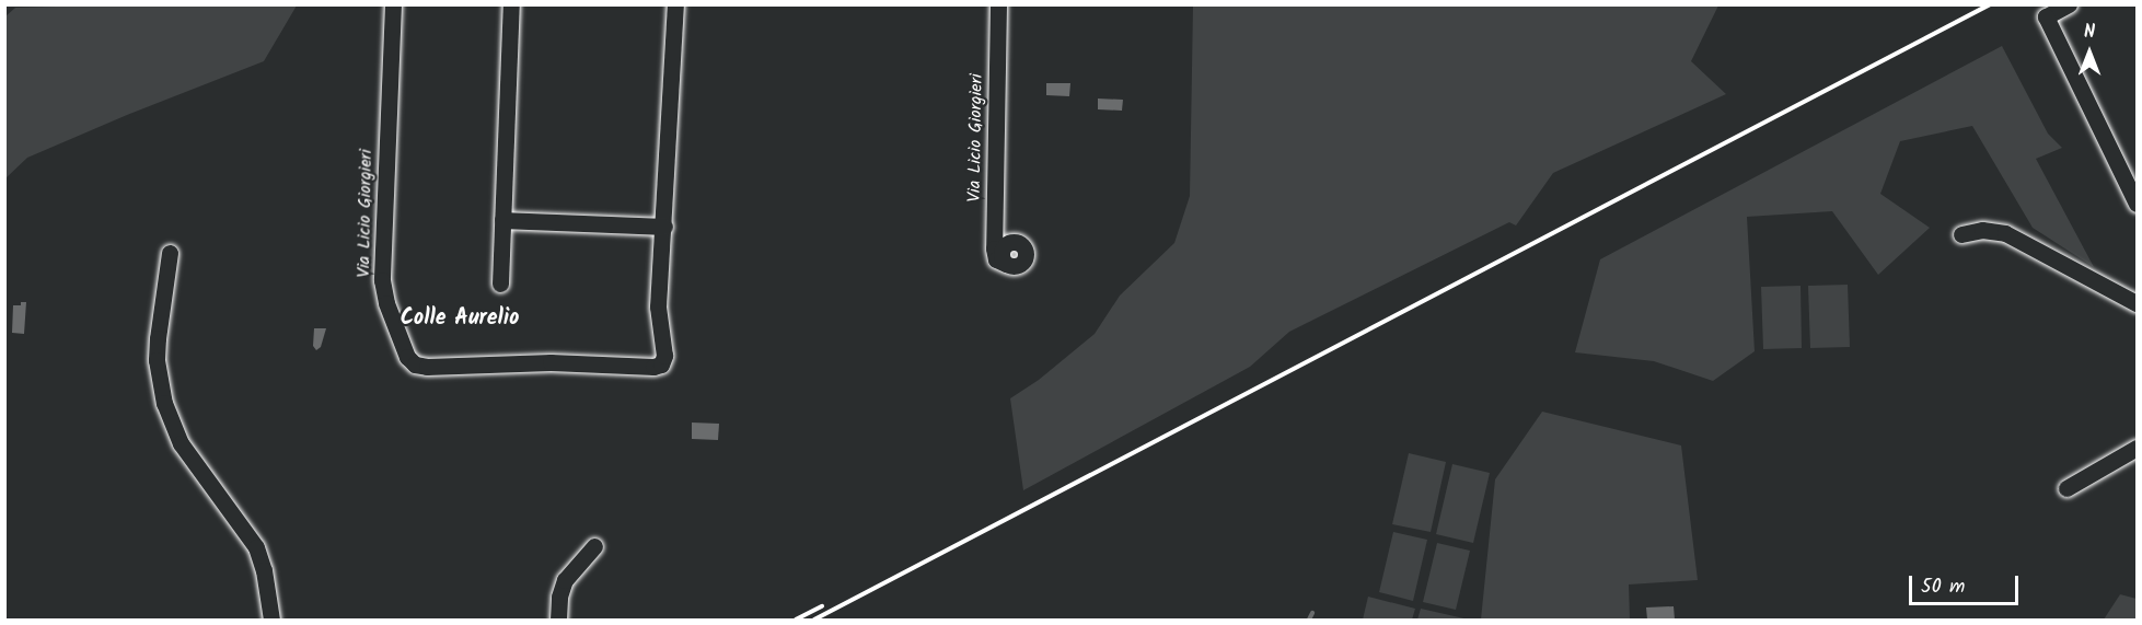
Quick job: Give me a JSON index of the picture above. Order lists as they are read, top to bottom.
{
  "streets": {
    "street": ["Via Licio Giorgieri"]
  },
  "districts": ["Colle Aurelio"],
  "scale_bar": "50 m",
  "north": "top"
}
